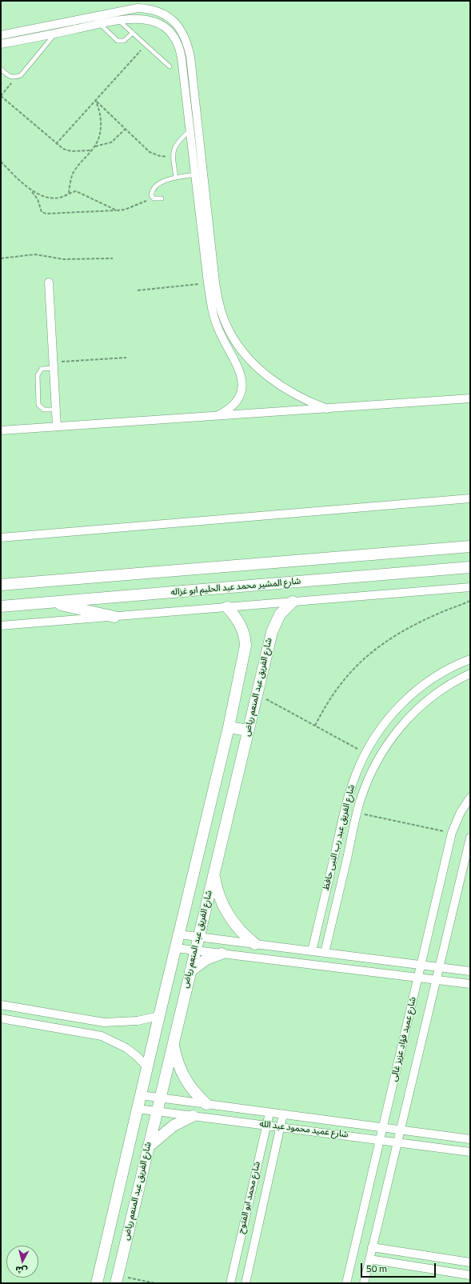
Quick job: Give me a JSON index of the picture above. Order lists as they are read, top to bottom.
{
  "streets": {
    "street": [
      "شارع المشير محمد عبد الحليم ابو غزاله",
      "شارع الفريق عبد المنعم رياض",
      "شارع الفريق عبد رب النبى حافظ",
      "شارع عميد فؤاد عزيز غالى",
      "شارع عميد محمود عبد الله",
      "شارع محمد ابو الفتوح"
    ]
  },
  "crossings": [
    ["شارع الفريق عبد المنعم رياض", "شارع عميد محمود عبد الله"],
    ["شارع عميد فؤاد عزيز غالى", "شارع عميد محمود عبد الله"],
    ["شارع عميد محمود عبد الله", "شارع محمد ابو الفتوح"]
  ],
  "scale_bar": "50 m",
  "north": "bottom"
}
